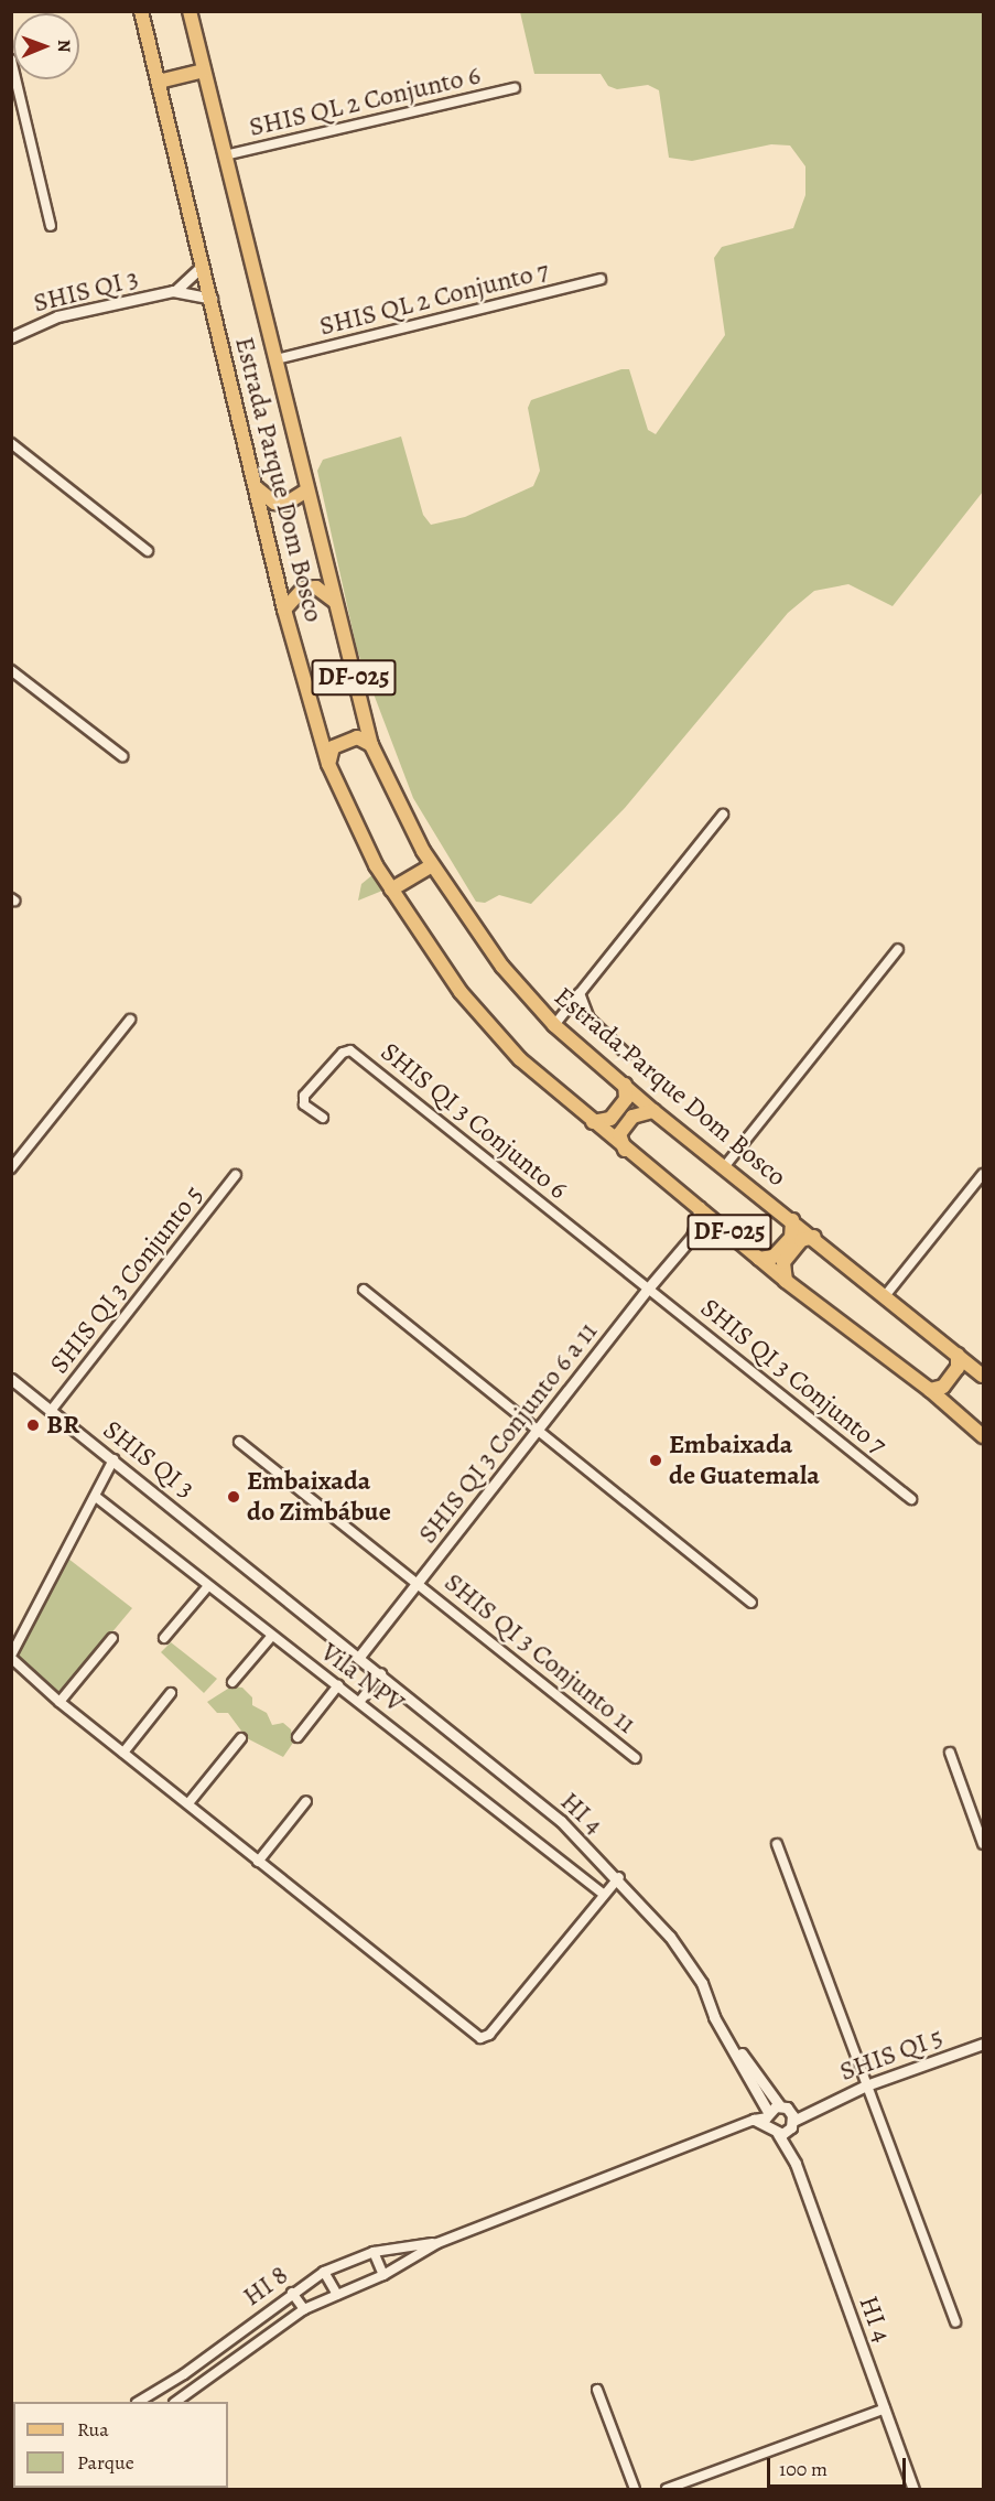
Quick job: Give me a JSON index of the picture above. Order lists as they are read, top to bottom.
{
  "streets": {
    "main road": ["Estrada Parque Dom Bosco", "DF-025"],
    "street": [
      "SHIS QL 2 Conjunto 6",
      "SHIS QI 3",
      "SHIS QL 2 Conjunto 7",
      "SHIS QI 3 Conjunto 6",
      "SHIS QI 3 Conjunto 5",
      "SHIS QI 3 Conjunto 7",
      "SHIS QI 3 Conjunto 6 a 11",
      "SHIS QI 3 Conjunto 11",
      "Vila NPV",
      "HI 4",
      "SHIS QI 5",
      "HI 8"
    ]
  },
  "crossings": [
    ["SHIS QL 2 Conjunto 6", "Estrada Parque Dom Bosco"],
    ["SHIS QI 3", "Estrada Parque Dom Bosco"],
    ["SHIS QI 3", "SHIS QI 3 Conjunto 5"],
    ["SHIS QI 3", "SHIS QI 3 Conjunto 6 a 11"],
    ["SHIS QI 3", "HI 4"],
    ["SHIS QL 2 Conjunto 7", "Estrada Parque Dom Bosco"],
    ["Estrada Parque Dom Bosco", "SHIS QI 3 Conjunto 6 a 11"],
    ["SHIS QI 3 Conjunto 6", "SHIS QI 3 Conjunto 7"],
    ["SHIS QI 3 Conjunto 6", "SHIS QI 3 Conjunto 6 a 11"],
    ["SHIS QI 3 Conjunto 7", "SHIS QI 3 Conjunto 6 a 11"],
    ["SHIS QI 3 Conjunto 6 a 11", "SHIS QI 3 Conjunto 11"],
    ["HI 4", "SHIS QI 5"],
    ["SHIS QI 5", "HI 8"]
  ],
  "places": ["BR", "Embaixada de Guatemala", "Embaixada do Zimbábue"],
  "legend": ["Rua", "Parque"],
  "scale_bar": "100 m",
  "north": "right"
}
